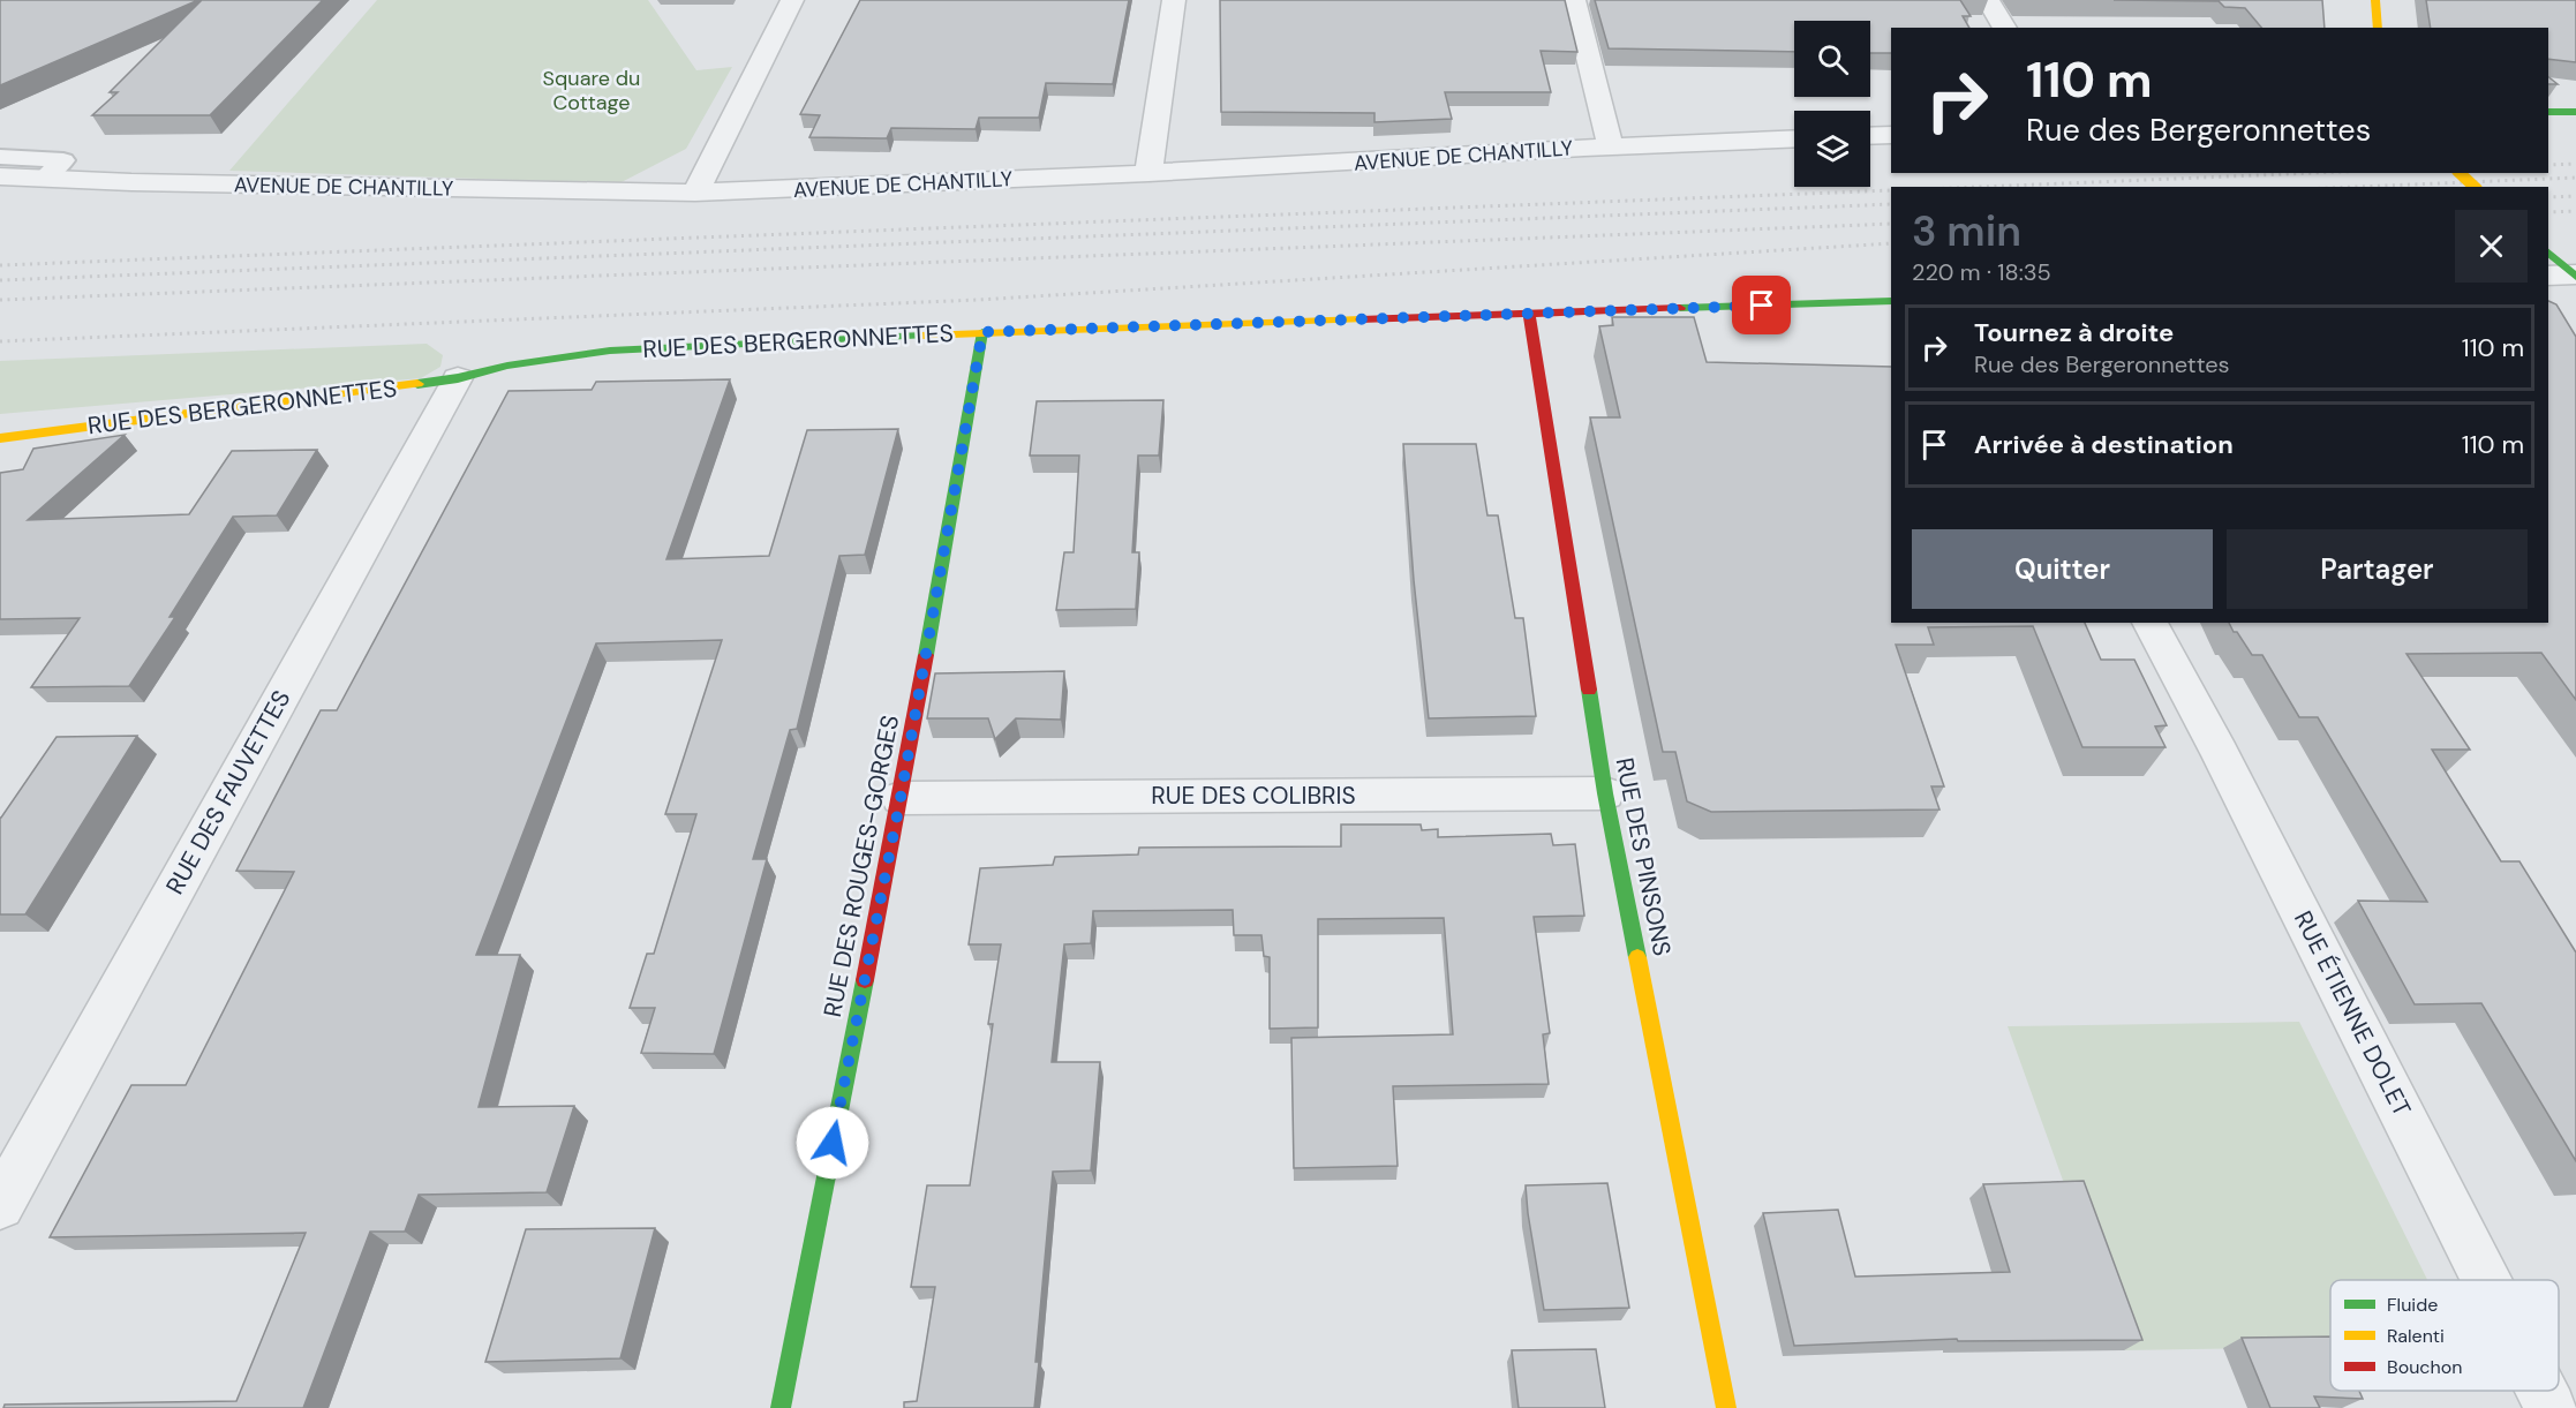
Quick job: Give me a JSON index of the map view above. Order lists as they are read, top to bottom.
{
  "streets": {
    "street": [
      "AVENUE DE CHANTILLY",
      "RUE DES BERGERONNETTES",
      "RUE DES FAUVETTES",
      "RUE DES COLIBRIS",
      "RUE DES PINSONS",
      "RUE DES ROUGES-GORGES",
      "RUE ÉTIENNE DOLET"
    ]
  },
  "crossings": [
    ["RUE DES BERGERONNETTES", "RUE DES FAUVETTES"],
    ["RUE DES BERGERONNETTES", "RUE DES PINSONS"],
    ["RUE DES BERGERONNETTES", "RUE DES ROUGES-GORGES"],
    ["RUE DES COLIBRIS", "RUE DES PINSONS"],
    ["RUE DES COLIBRIS", "RUE DES ROUGES-GORGES"]
  ],
  "parks": ["Square du Cottage"],
  "legend": ["Fluide", "Ralenti", "Bouchon"],
  "page": {
    "turn": ["110 m", "Rue des Bergeronnettes"],
    "heading": ["3 min", "220 m · 18:35"],
    "list": [
      {
        "name": "Tournez à droite",
        "note": "Rue des Bergeronnettes",
        "value": "110 m"
      },
      {
        "name": "Arrivée à destination",
        "value": "110 m"
      }
    ],
    "buttons": ["Quitter", "Partager"]
  }
}
